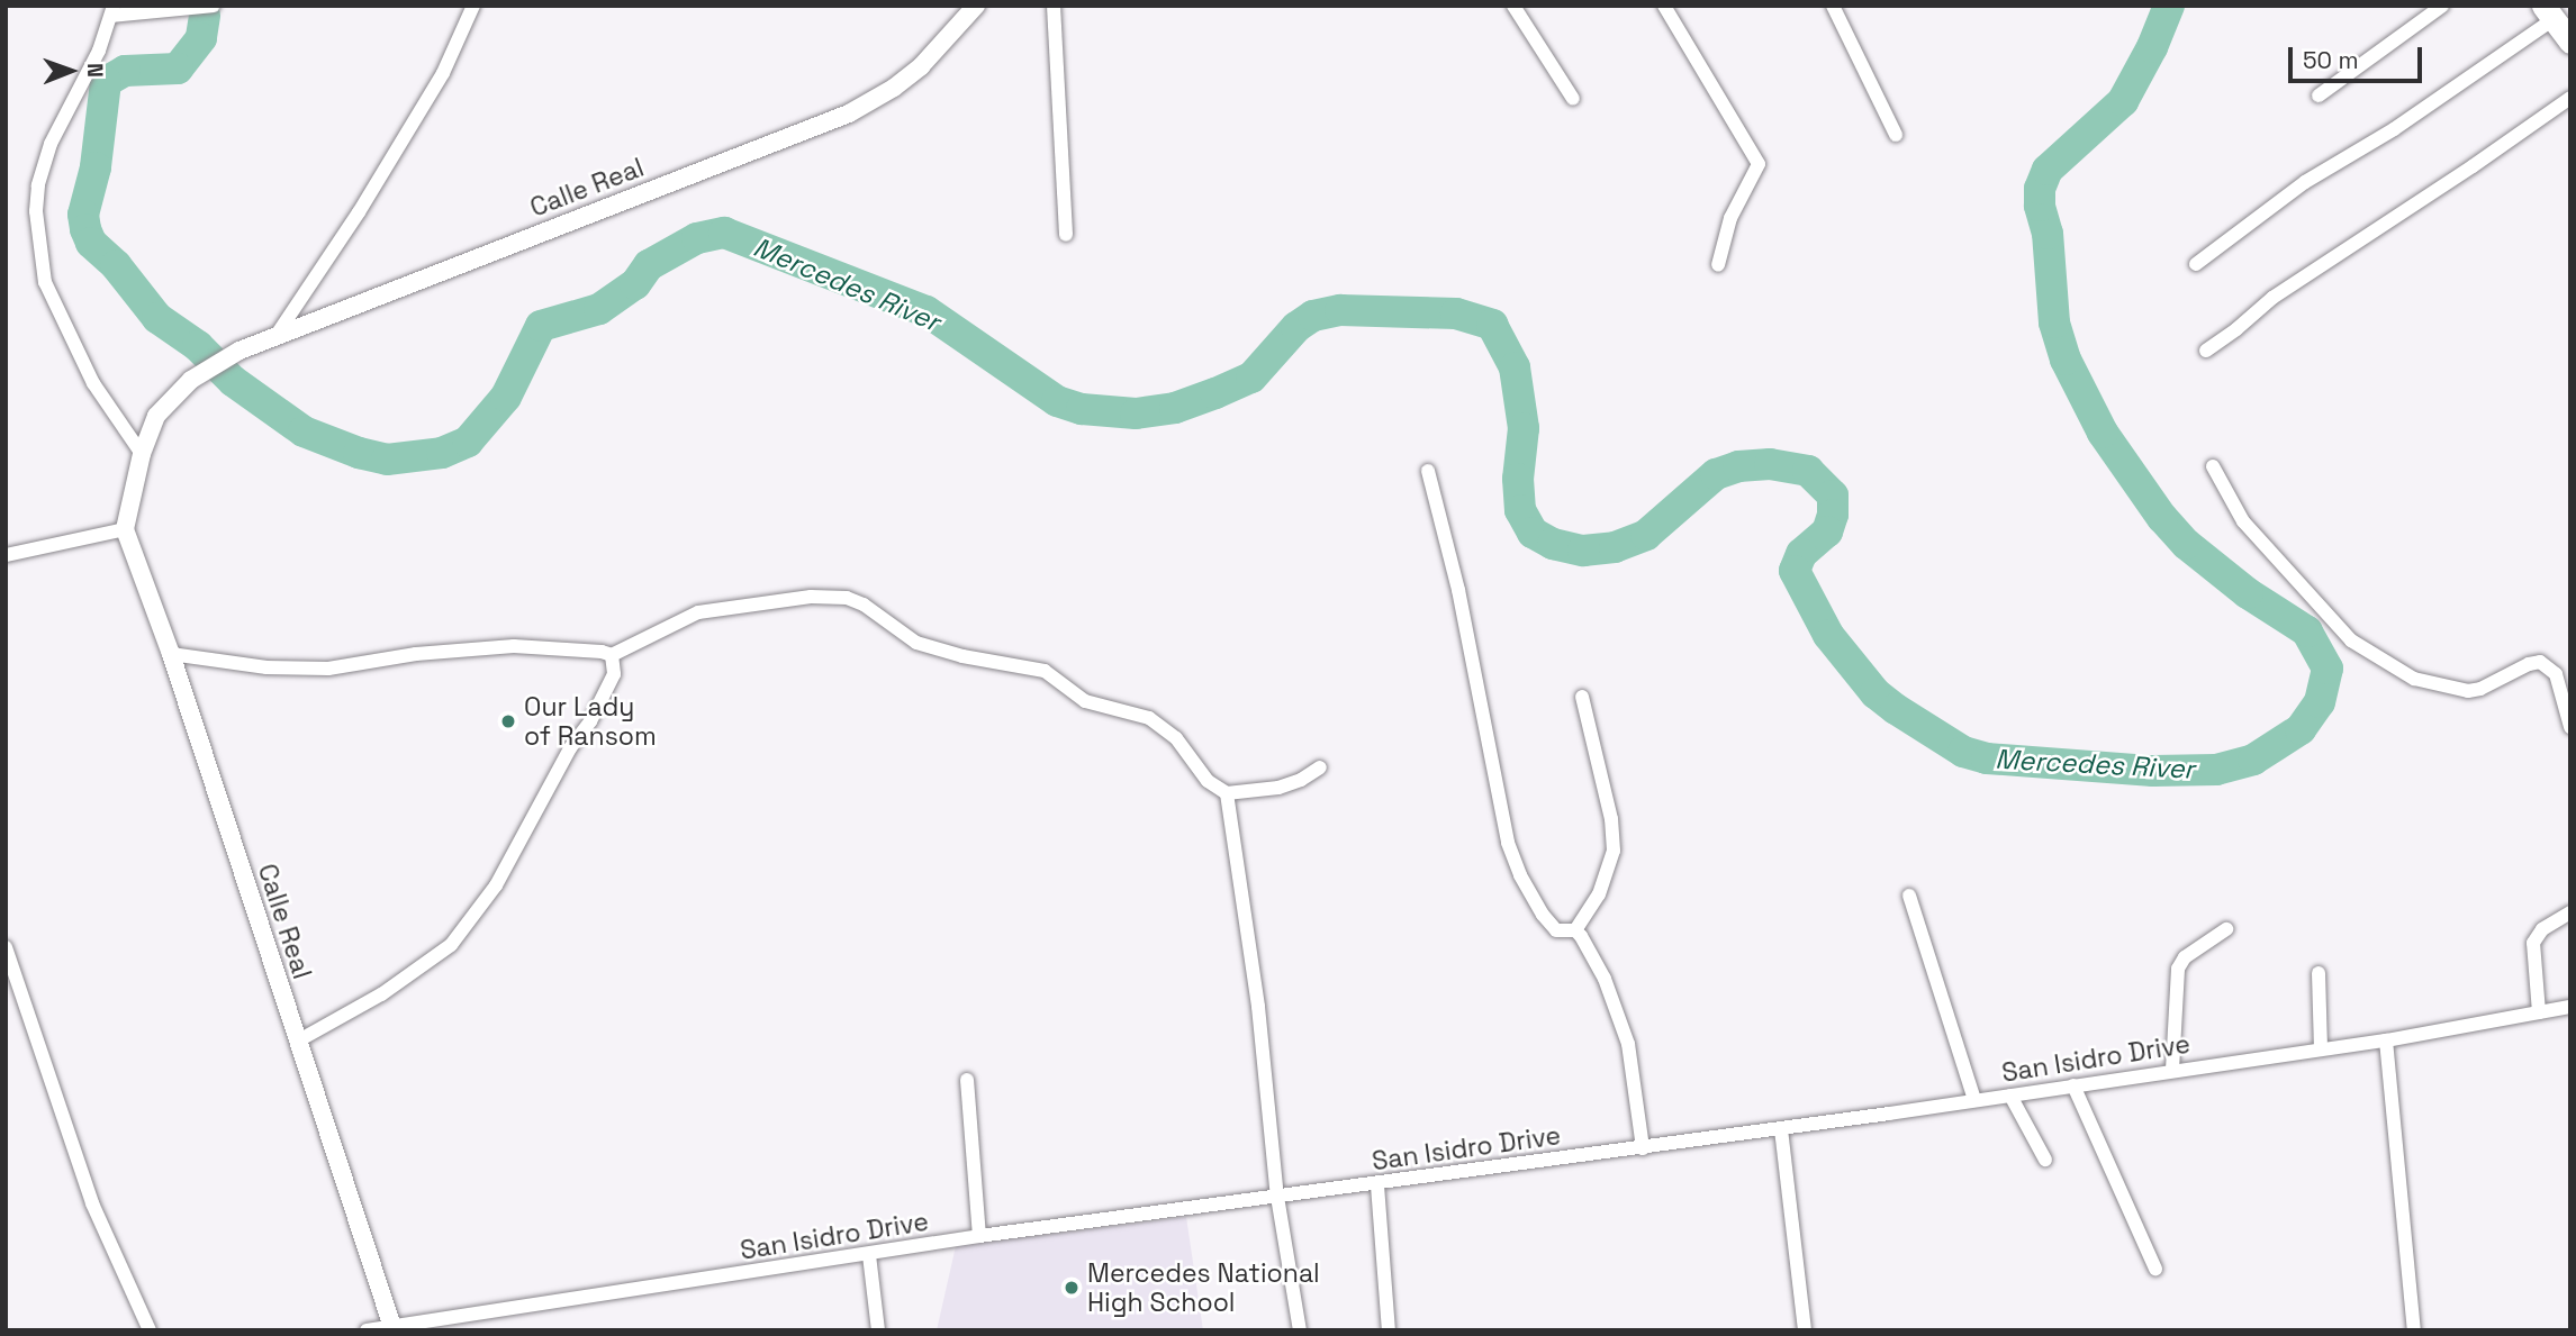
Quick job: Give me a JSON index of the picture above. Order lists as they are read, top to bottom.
{
  "streets": {
    "street": ["Calle Real", "San Isidro Drive"]
  },
  "crossings": [
    ["Calle Real", "San Isidro Drive"]
  ],
  "water": ["Mercedes River"],
  "places": ["Our Lady of Ransom", "Mercedes National High School"],
  "scale_bar": "50 m",
  "north": "right"
}
